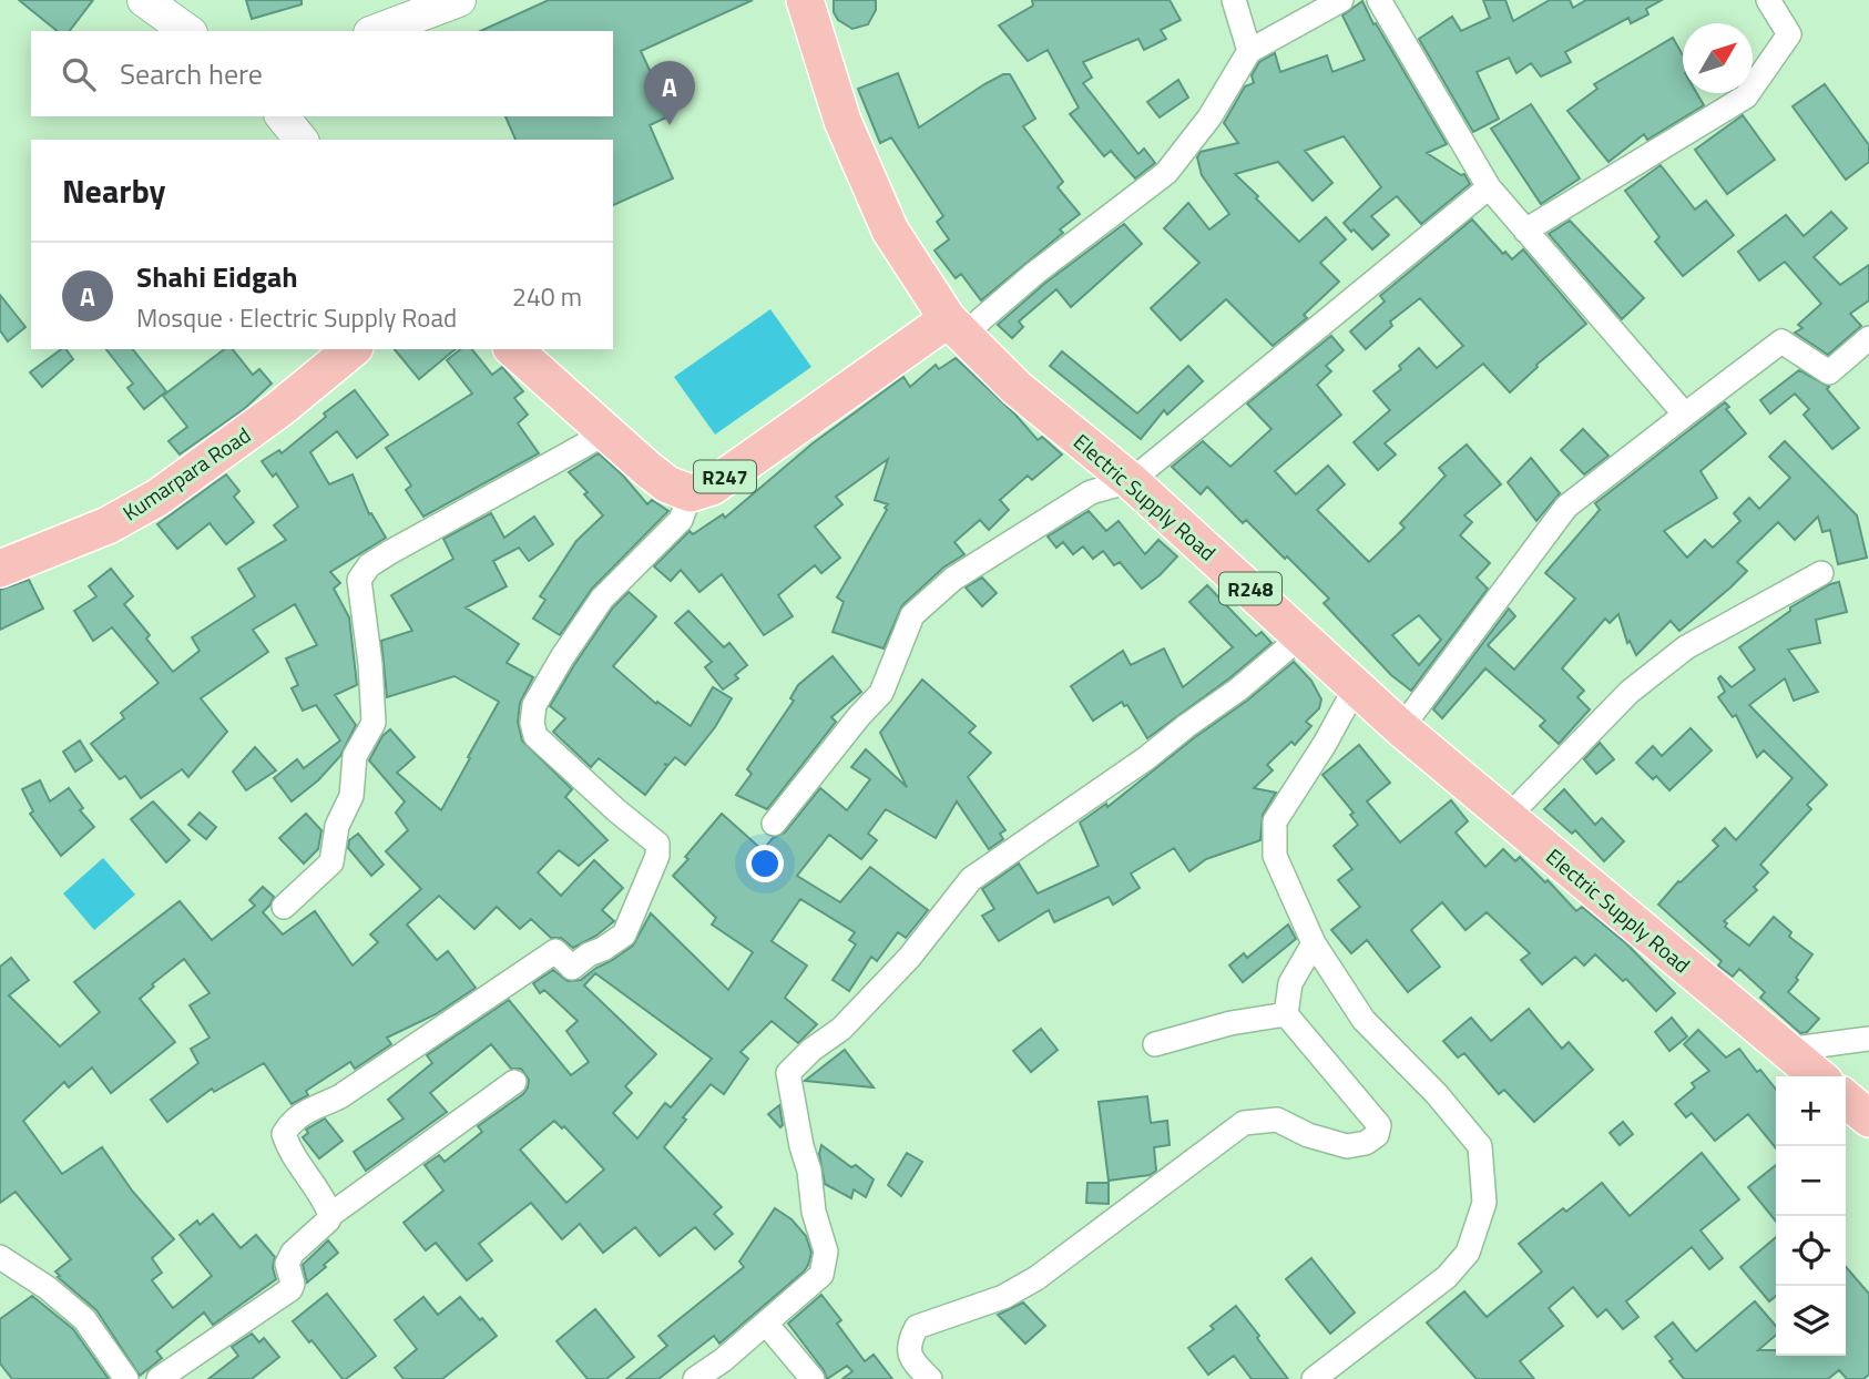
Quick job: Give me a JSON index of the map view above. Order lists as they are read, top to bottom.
{
  "streets": {
    "main road": [
      "Kumarpara Road",
      "R247",
      "Electric Supply Road",
      "R248"
    ]
  },
  "crossings": [
    ["R247", "Electric Supply Road"]
  ],
  "north": "top right",
  "page": {
    "search": "Search here",
    "pins": "A",
    "heading": "Nearby",
    "list": [
      {
        "mark": "A",
        "name": "Shahi Eidgah",
        "note": "Mosque · Electric Supply Road",
        "value": "240 m"
      }
    ],
    "map_buttons": ["+", "−"]
  }
}
